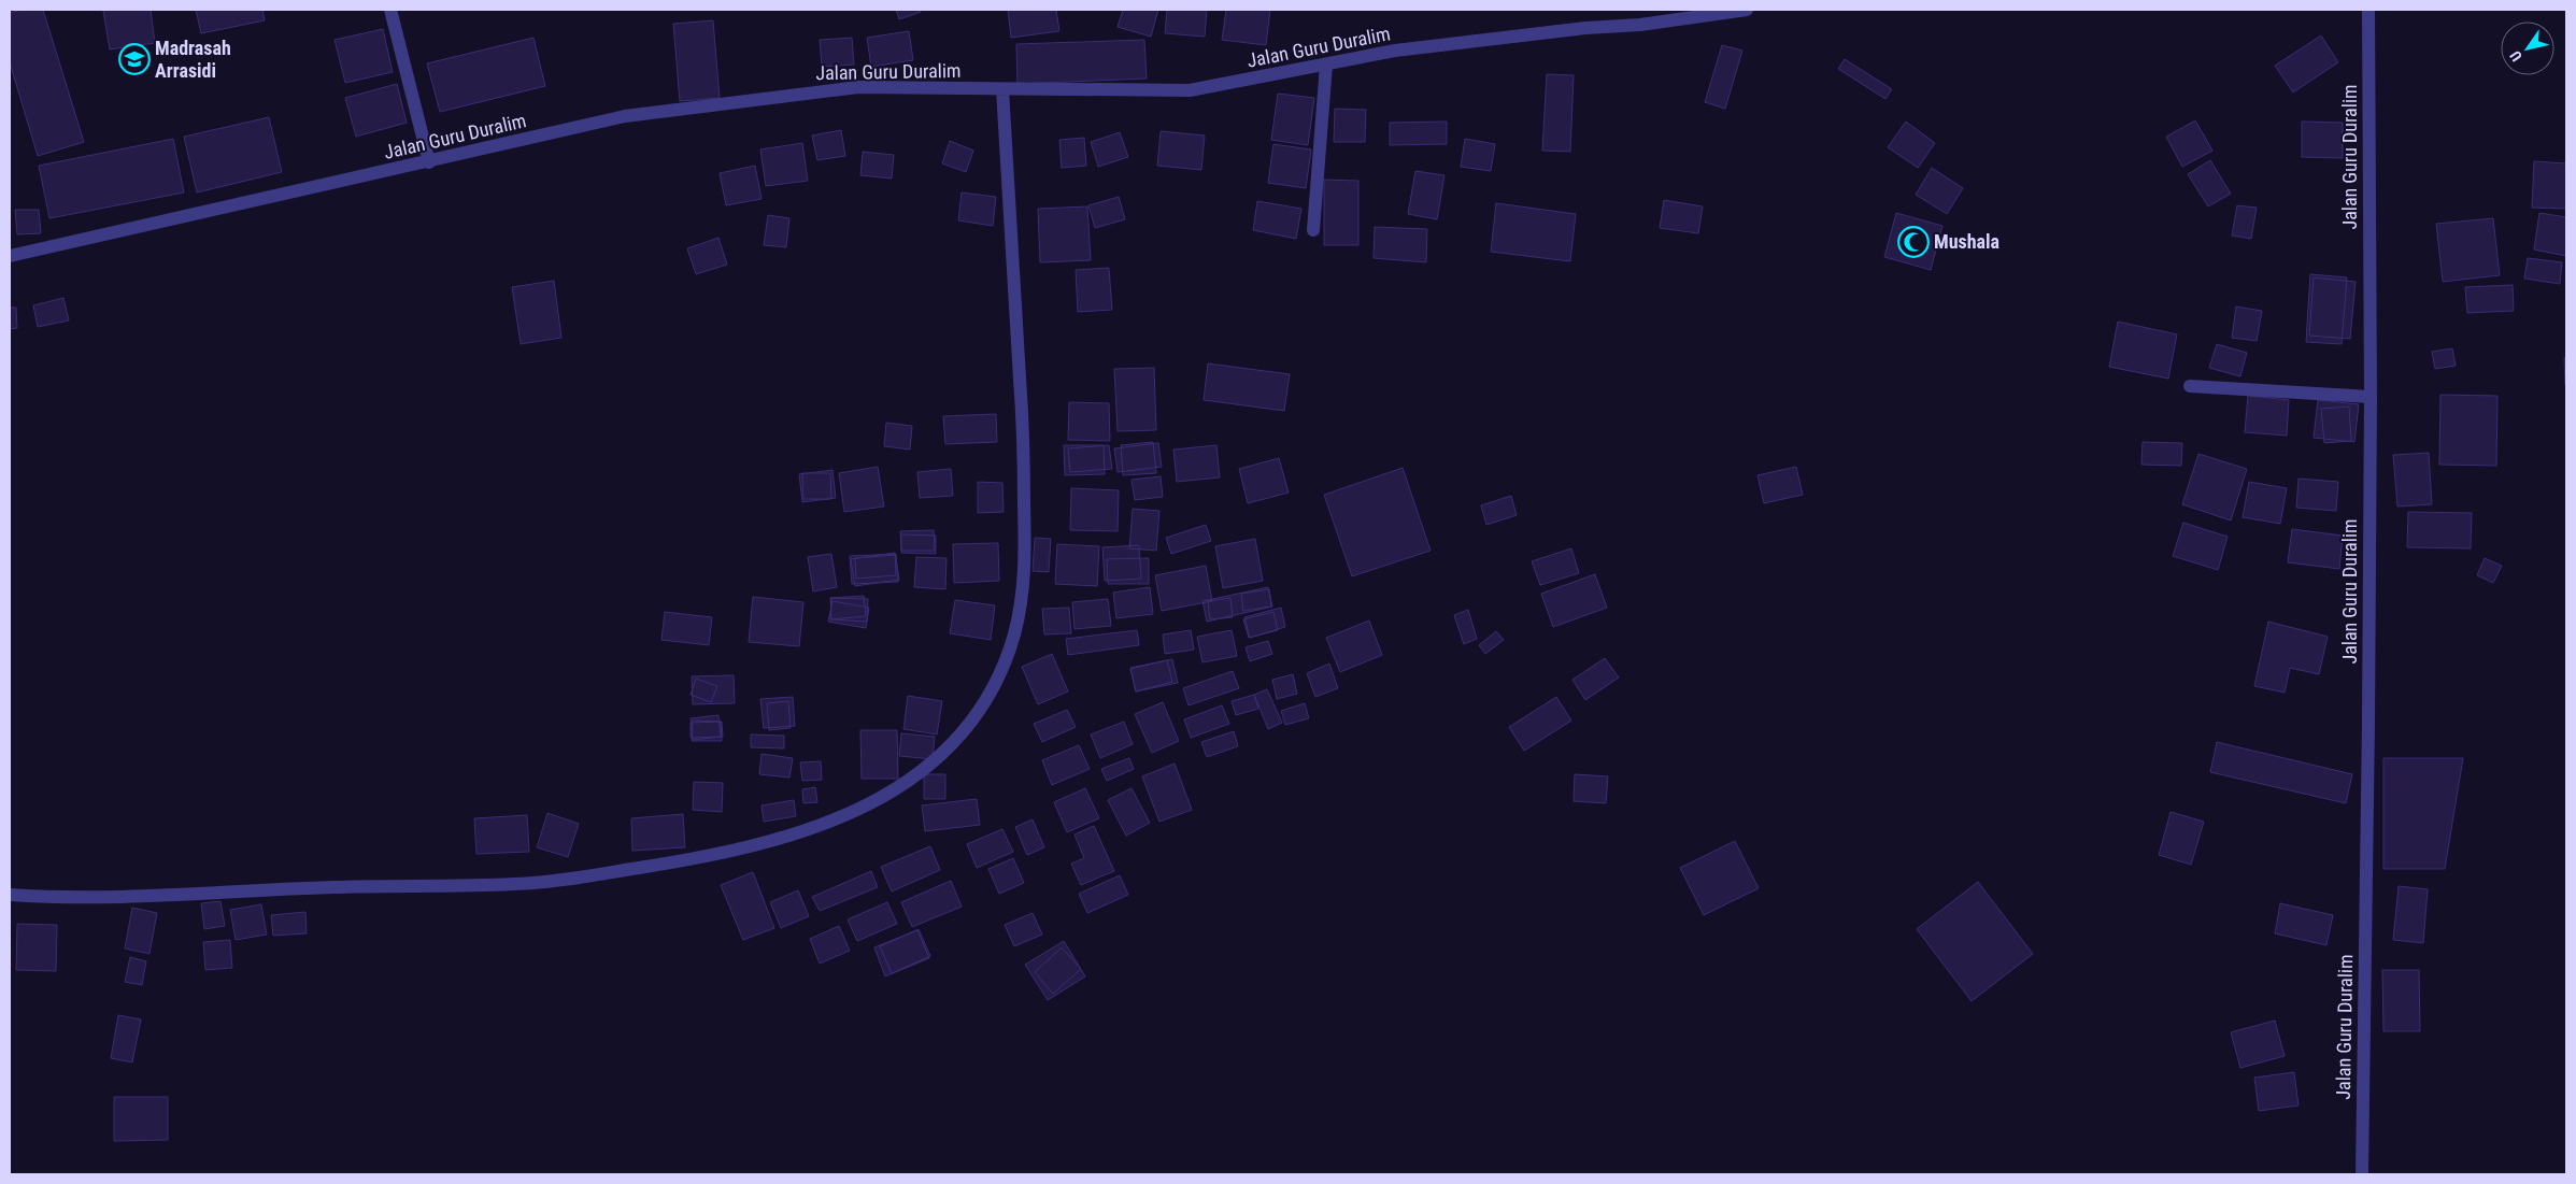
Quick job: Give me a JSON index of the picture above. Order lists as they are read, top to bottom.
{
  "streets": {
    "street": ["Jalan Guru Duralim"]
  },
  "places": {
    "school or university": ["Madrasah Arrasidi"],
    "mosque": ["Mushala"]
  },
  "north": "bottom left"
}
